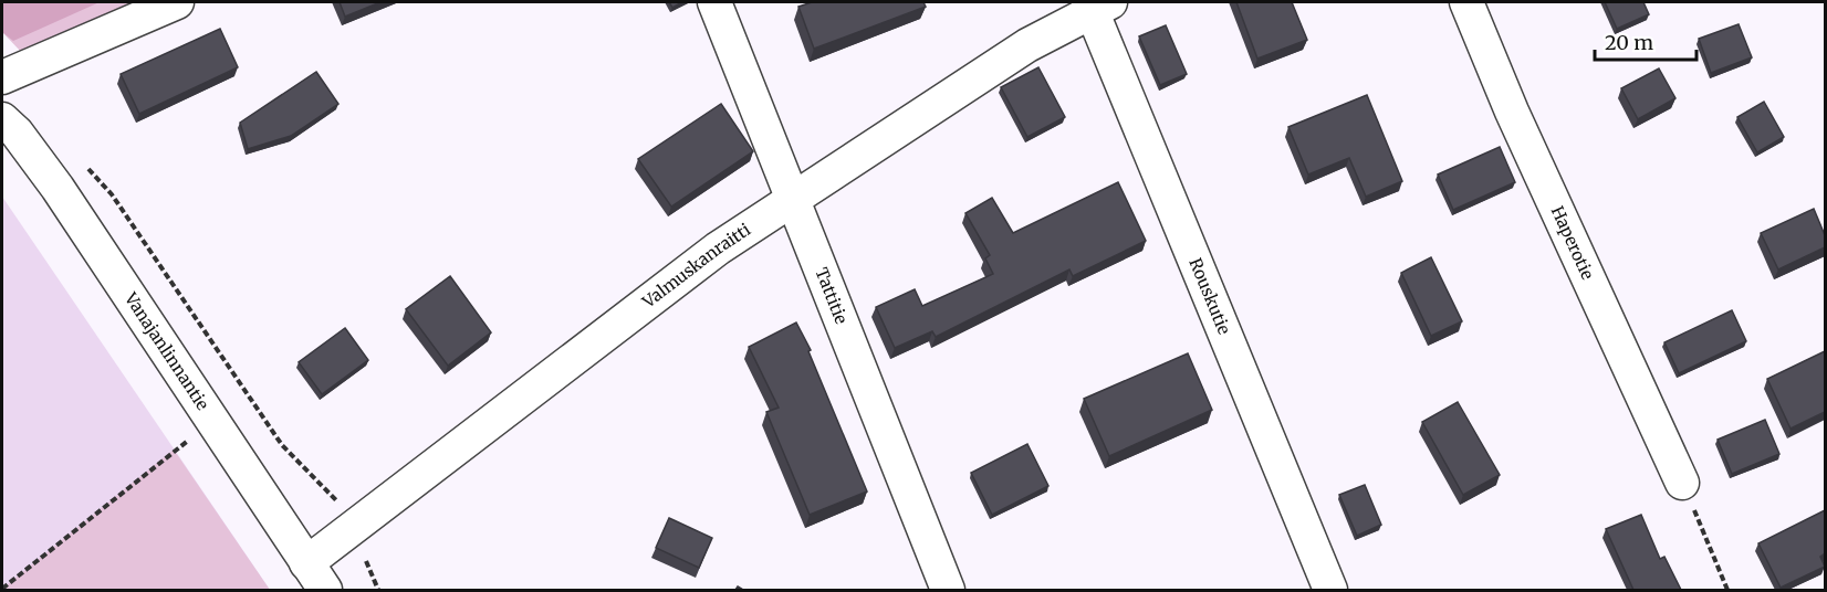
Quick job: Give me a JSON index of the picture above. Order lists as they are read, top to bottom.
{
  "streets": {
    "street": [
      "Haperotie",
      "Valmuskanraitti",
      "Tattitie",
      "Rouskutie",
      "Vanajanlinnantie"
    ]
  },
  "crossings": [
    ["Valmuskanraitti", "Tattitie"],
    ["Valmuskanraitti", "Rouskutie"],
    ["Valmuskanraitti", "Vanajanlinnantie"]
  ],
  "scale_bar": "20 m"
}
